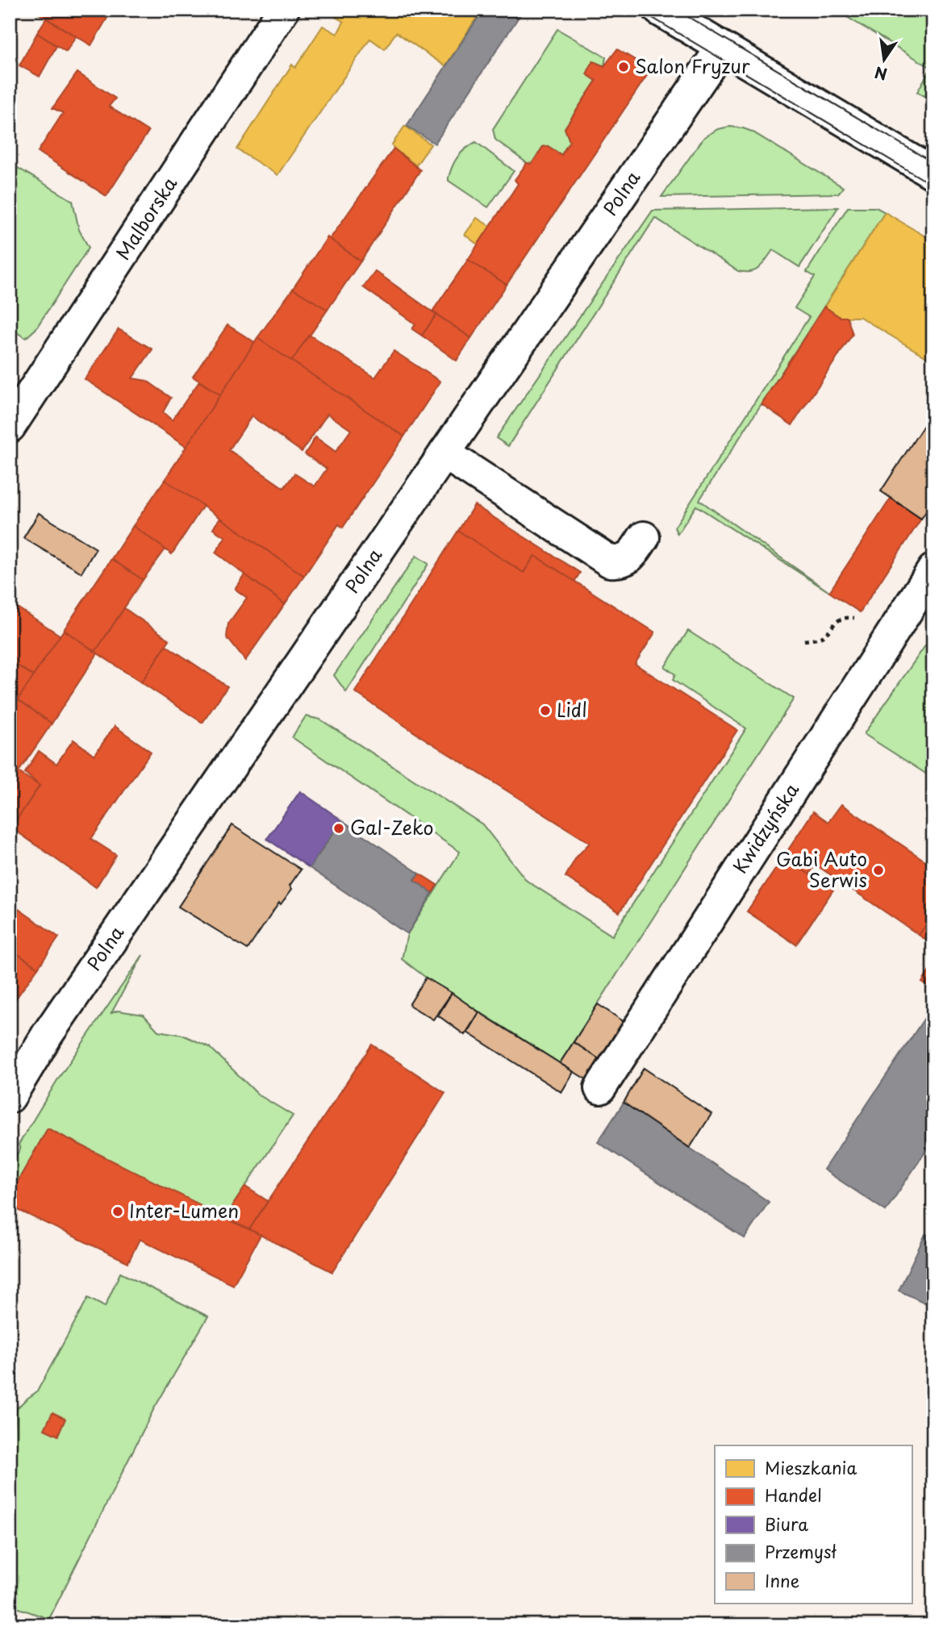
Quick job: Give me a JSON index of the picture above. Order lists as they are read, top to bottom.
{
  "streets": {
    "street": ["Polna", "Malborska", "Kwidzyńska"]
  },
  "places": [
    "Salon Fryzur",
    "Lidl",
    "Gal-Zeko",
    "Gabi Auto Serwis",
    "Inter-Lumen"
  ],
  "legend": [
    "Mieszkania",
    "Handel",
    "Biura",
    "Przemysł",
    "Inne"
  ],
  "north": "bottom"
}
